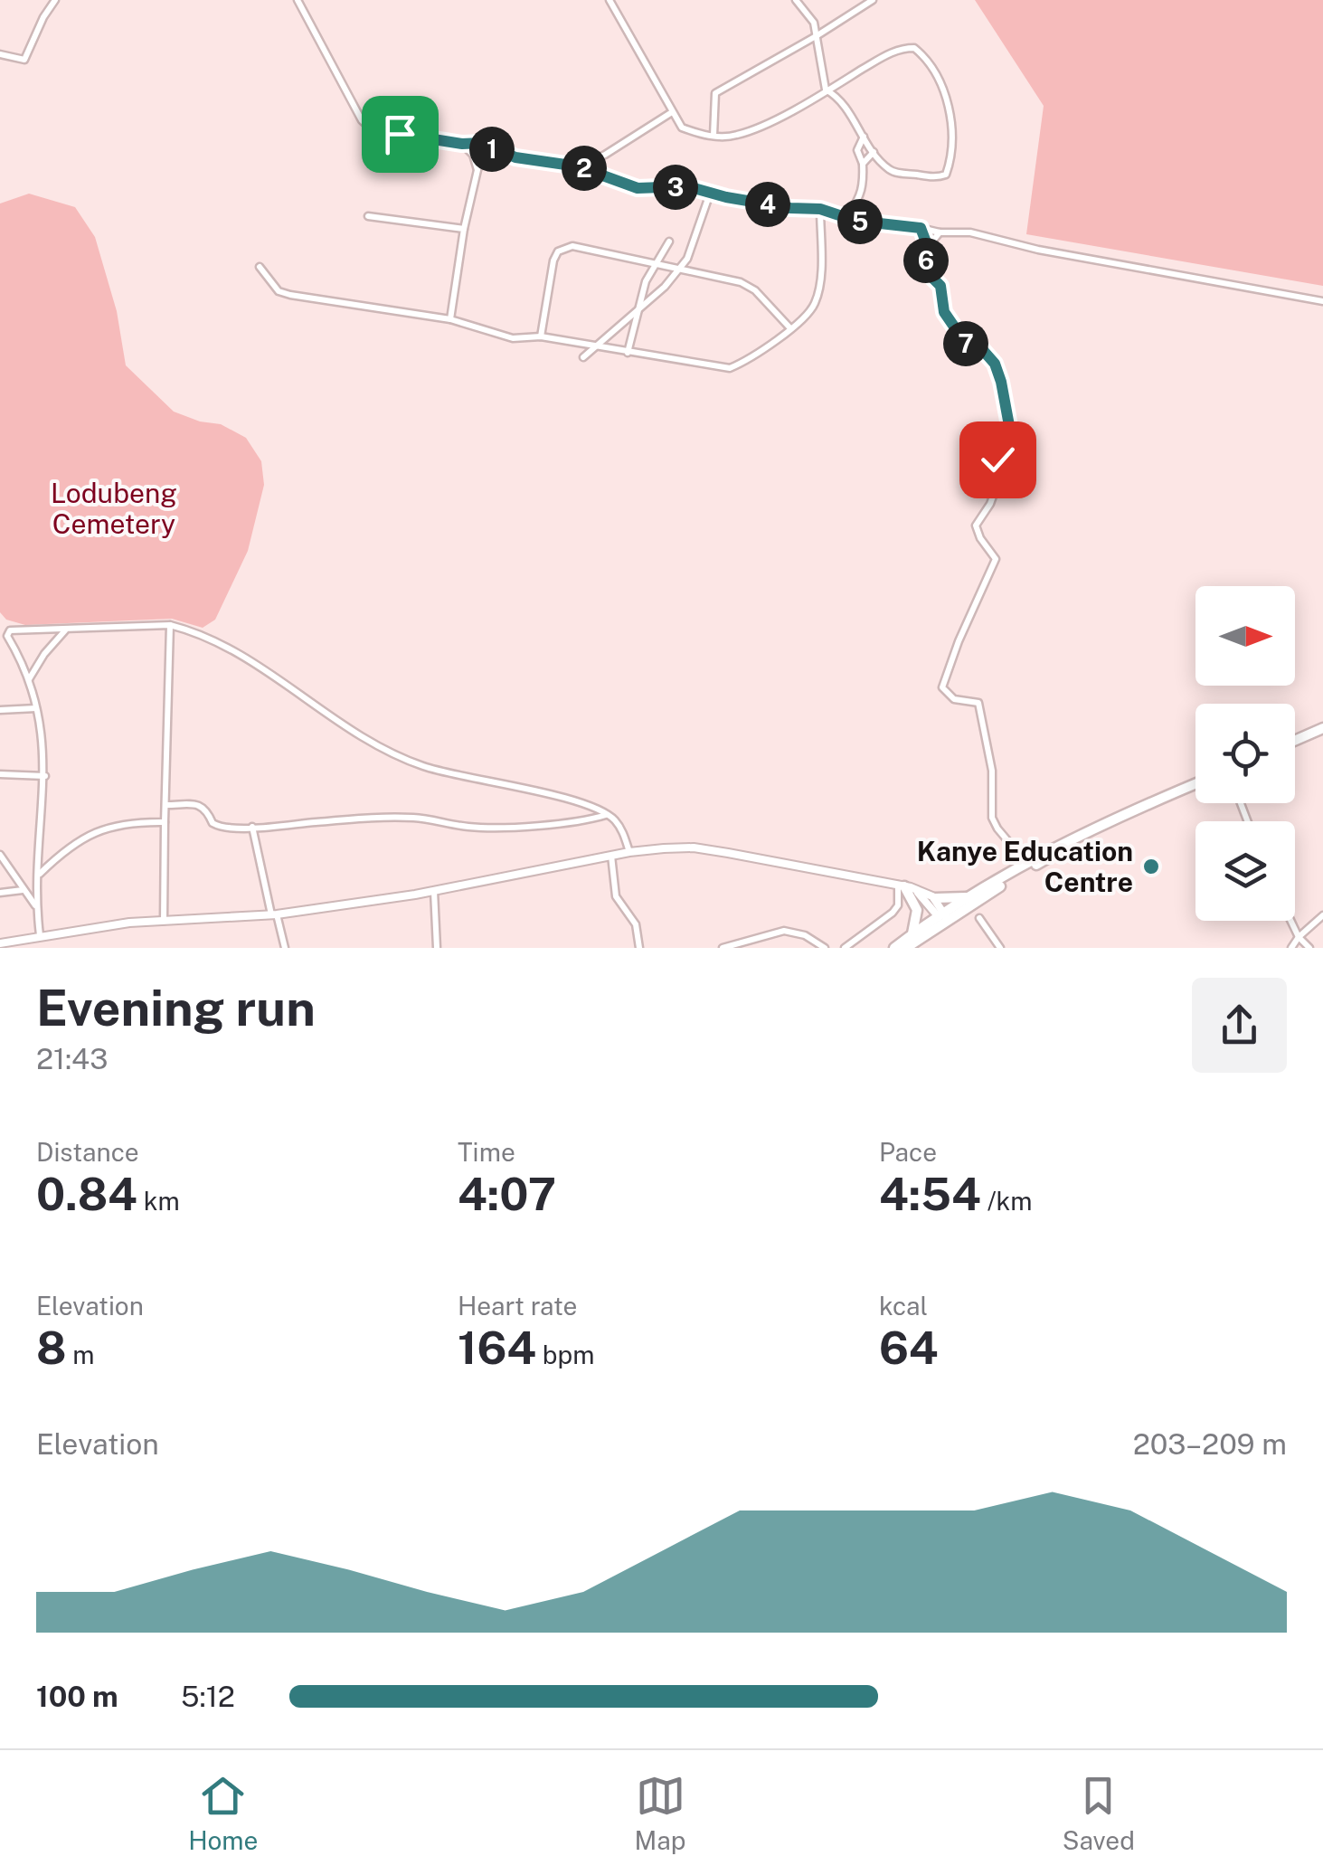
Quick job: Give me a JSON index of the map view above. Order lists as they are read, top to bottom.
{
  "parks": ["Lodubeng Cemetery"],
  "places": ["Kanye Education Centre"],
  "north": "right",
  "page": {
    "pins": [
      "1",
      "2",
      "3",
      "4",
      "5",
      "6",
      "7"
    ],
    "heading": ["Evening run", "21:43"],
    "stats": [
      ["Distance", "0.84 km"],
      ["Time", "4:07"],
      ["Pace", "4:54 /km"],
      ["Elevation", "8 m"],
      ["Heart rate", "164 bpm"],
      ["kcal", "64"]
    ],
    "chart": ["Elevation", "203–209 m"],
    "list": [
      {
        "name": "100 m",
        "note": "5:12"
      }
    ],
    "tabs": ["Home", "Map", "Saved"]
  }
}
